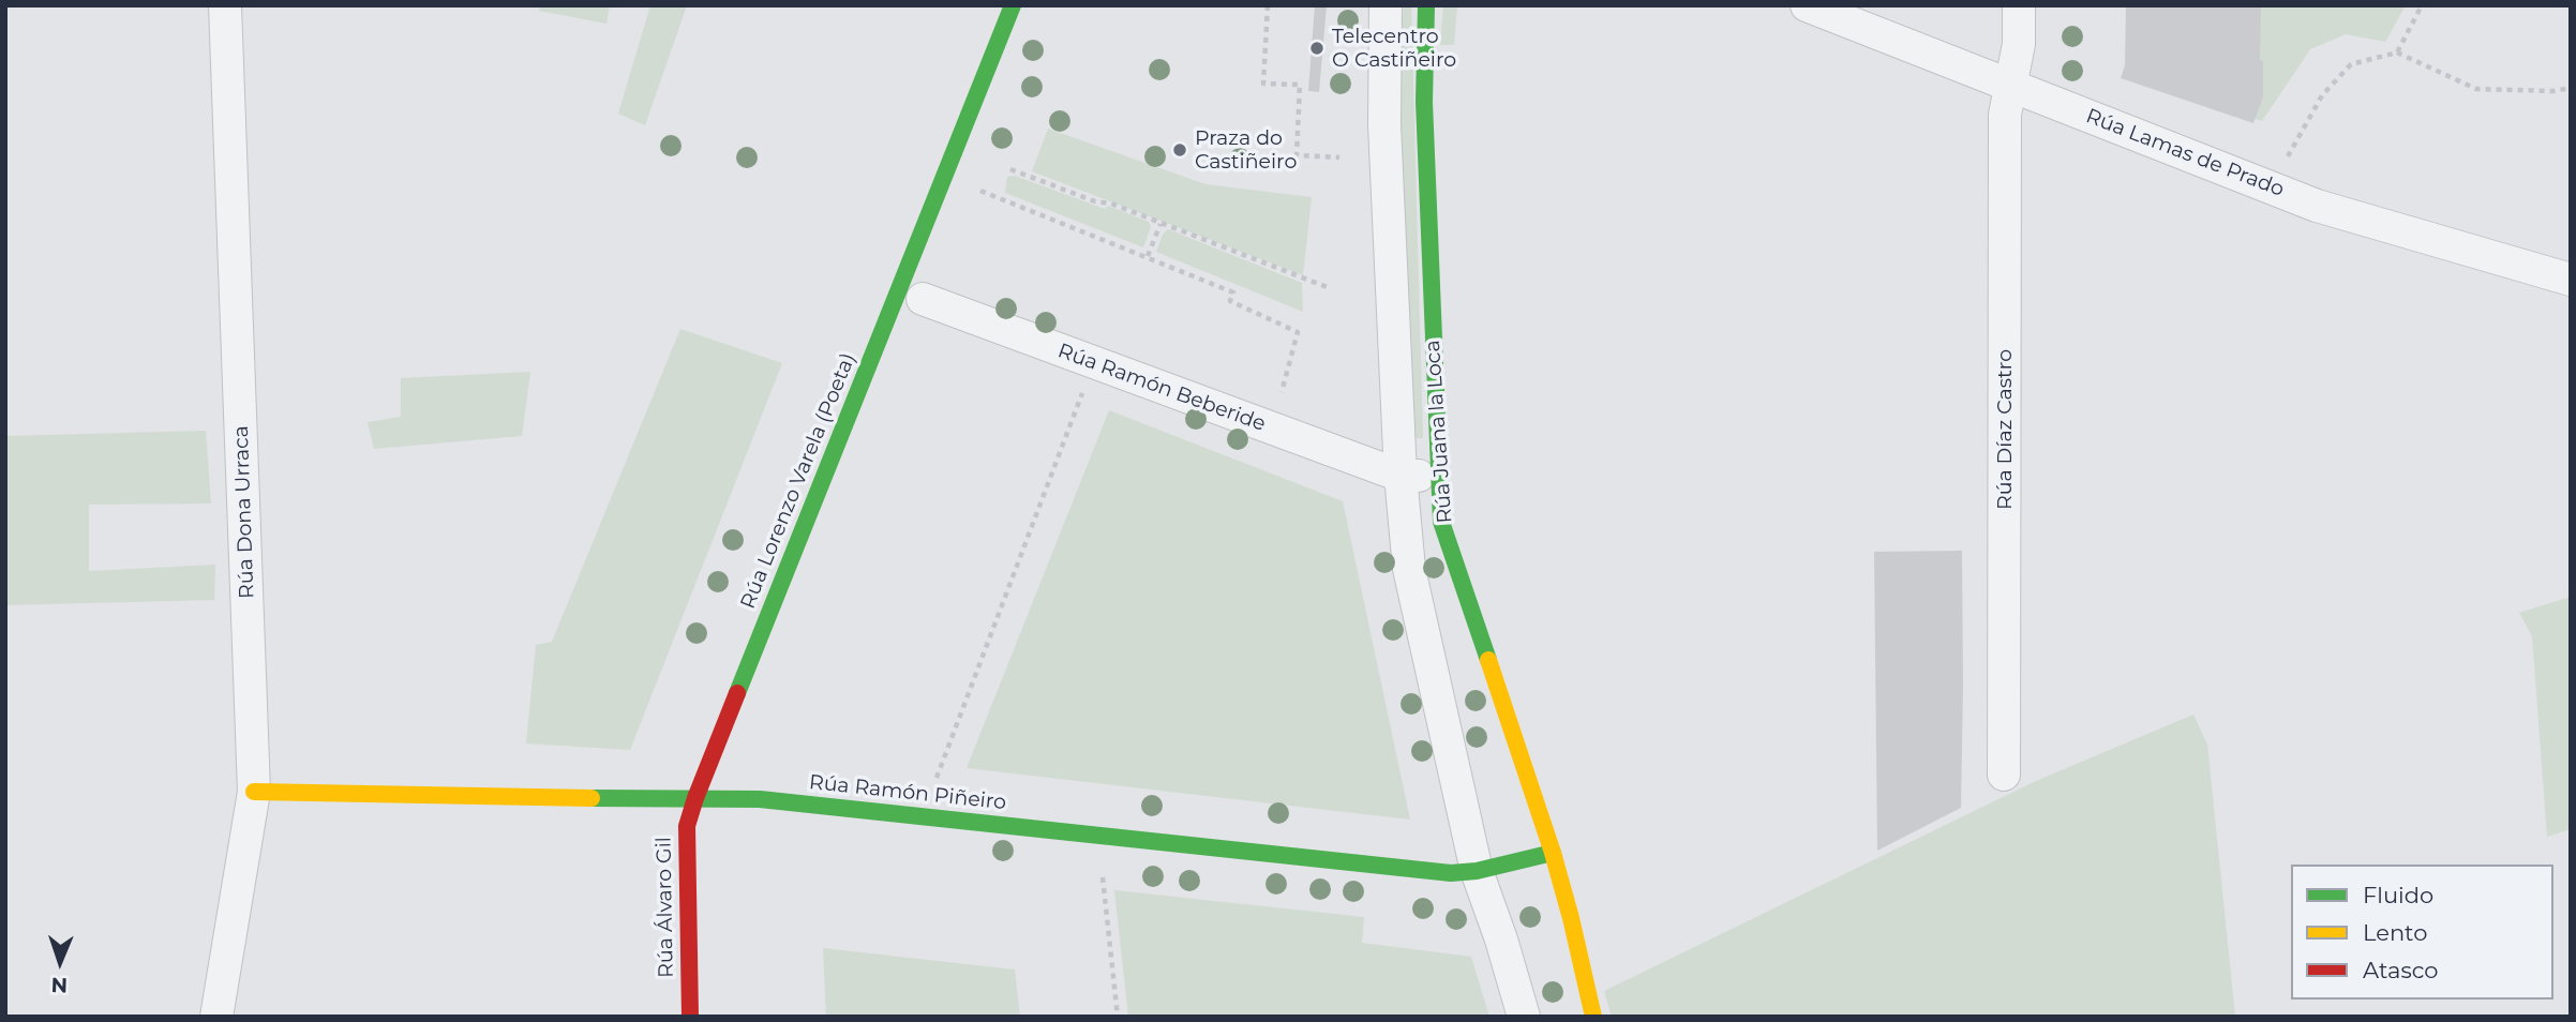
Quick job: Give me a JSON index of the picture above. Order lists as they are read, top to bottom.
{
  "streets": {
    "street": [
      "Rúa Lamas de Prado",
      "Rúa Ramón Beberide",
      "Rúa Díaz Castro",
      "Rúa Juana la Loca",
      "Rúa Lorenzo Varela (Poeta)",
      "Rúa Dona Urraca",
      "Rúa Ramón Piñeiro",
      "Rúa Álvaro Gil"
    ]
  },
  "crossings": [
    ["Rúa Lamas de Prado", "Rúa Díaz Castro"],
    ["Rúa Ramón Beberide", "Rúa Juana la Loca"],
    ["Rúa Juana la Loca", "Rúa Ramón Piñeiro"],
    ["Rúa Lorenzo Varela (Poeta)", "Rúa Ramón Piñeiro"],
    ["Rúa Lorenzo Varela (Poeta)", "Rúa Álvaro Gil"],
    ["Rúa Dona Urraca", "Rúa Ramón Piñeiro"],
    ["Rúa Ramón Piñeiro", "Rúa Álvaro Gil"]
  ],
  "places": ["Telecentro O Castiñeiro", "Praza do Castiñeiro"],
  "legend": ["Fluido", "Lento", "Atasco"],
  "north": "bottom"
}
